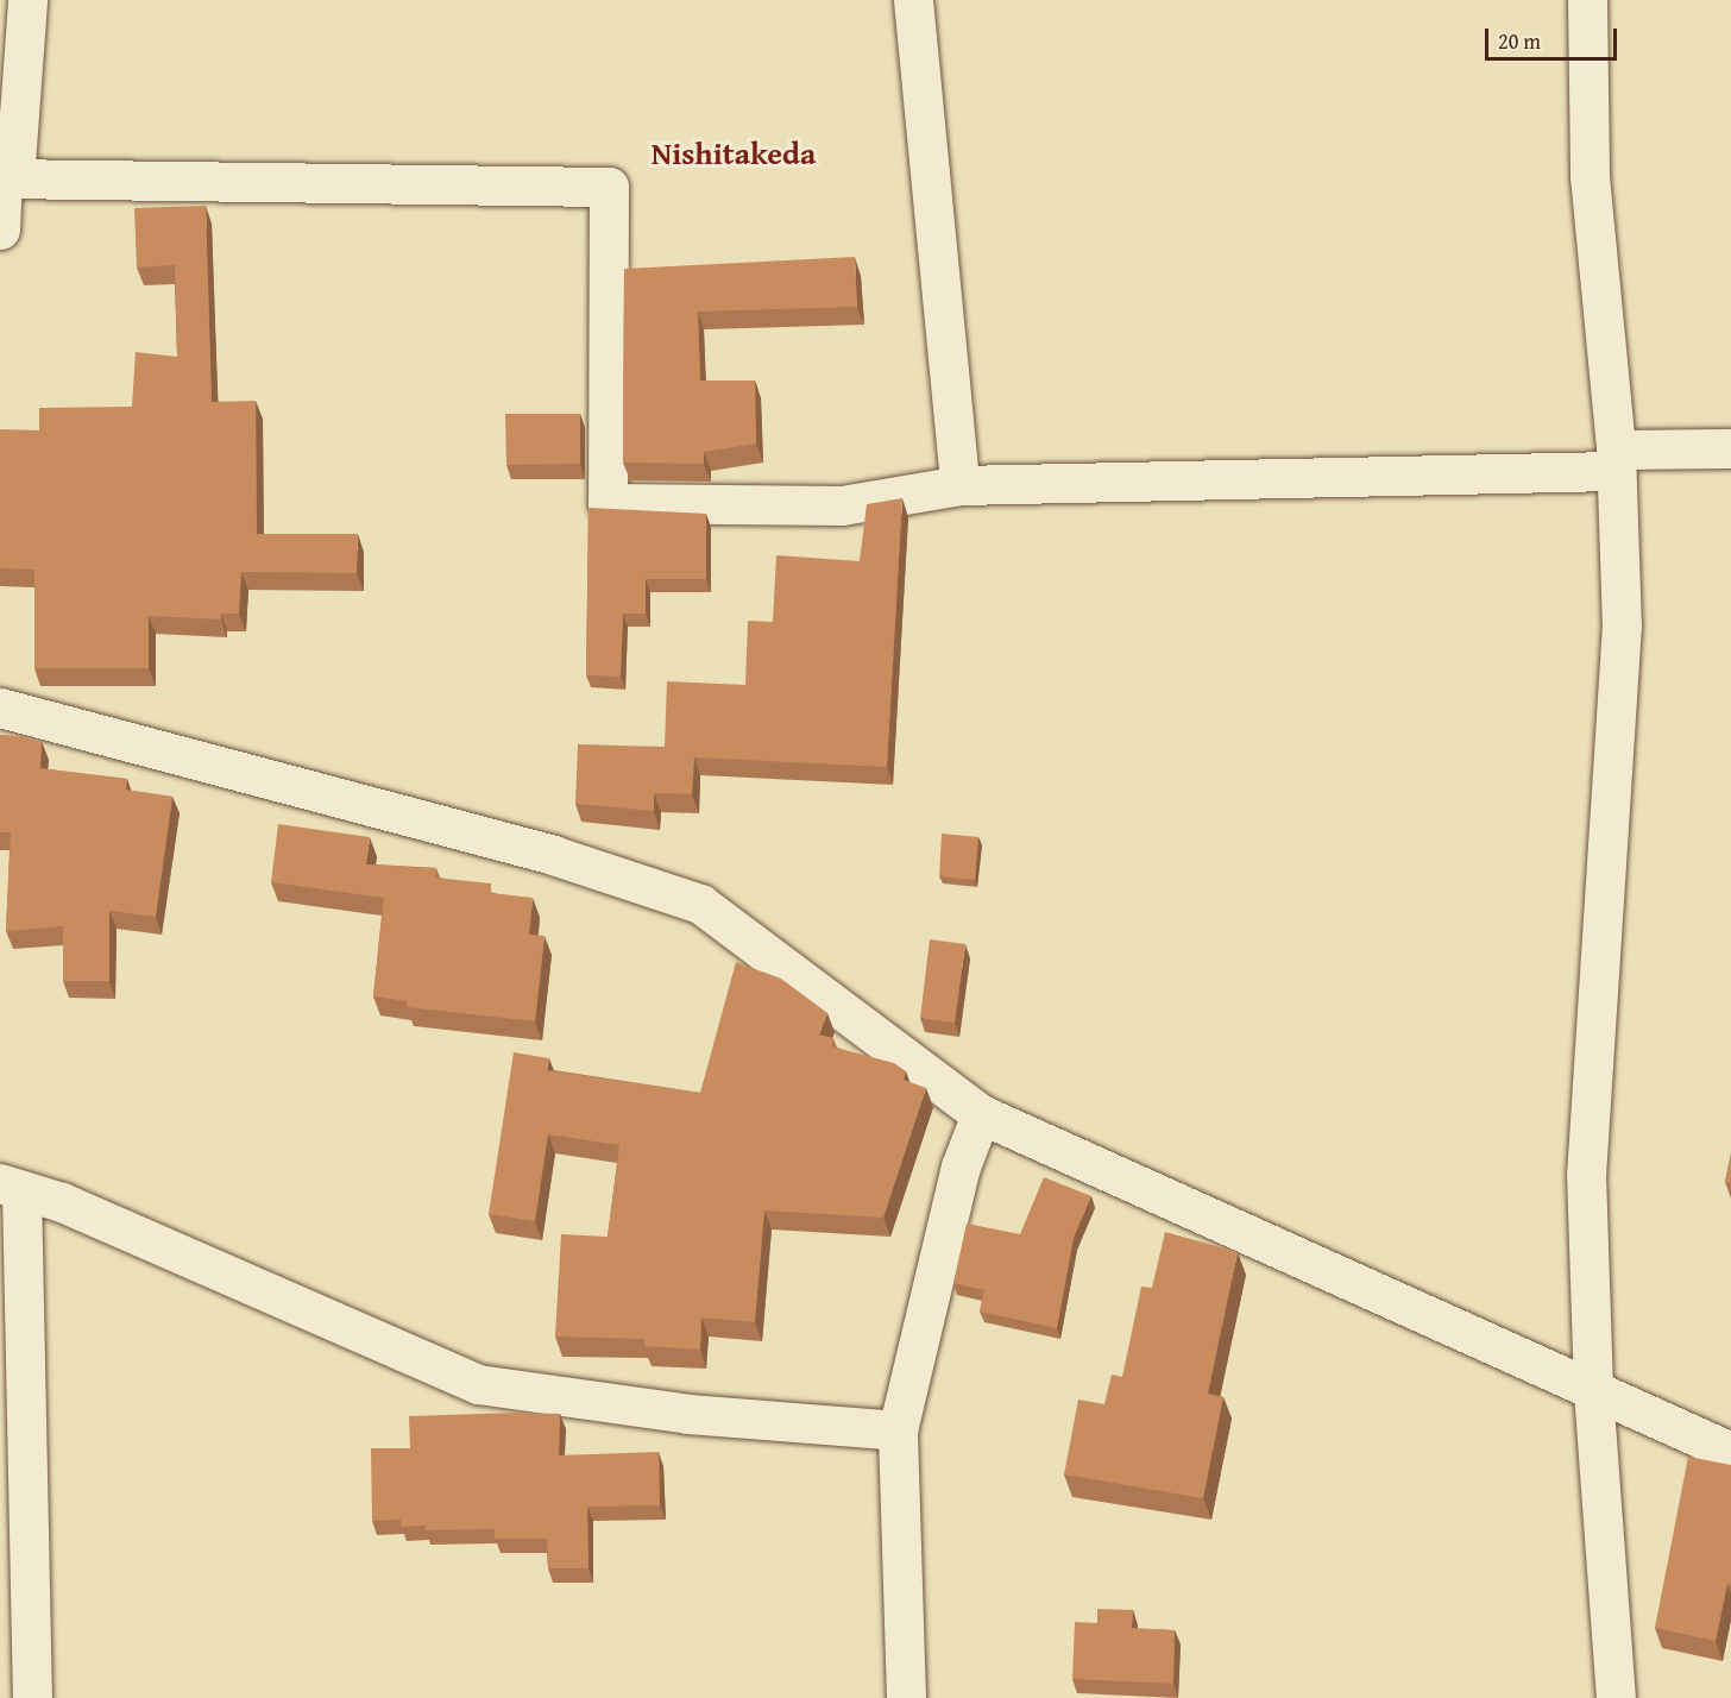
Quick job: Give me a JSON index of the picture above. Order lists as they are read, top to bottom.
{
  "districts": ["Nishitakeda"],
  "scale_bar": "20 m"
}
